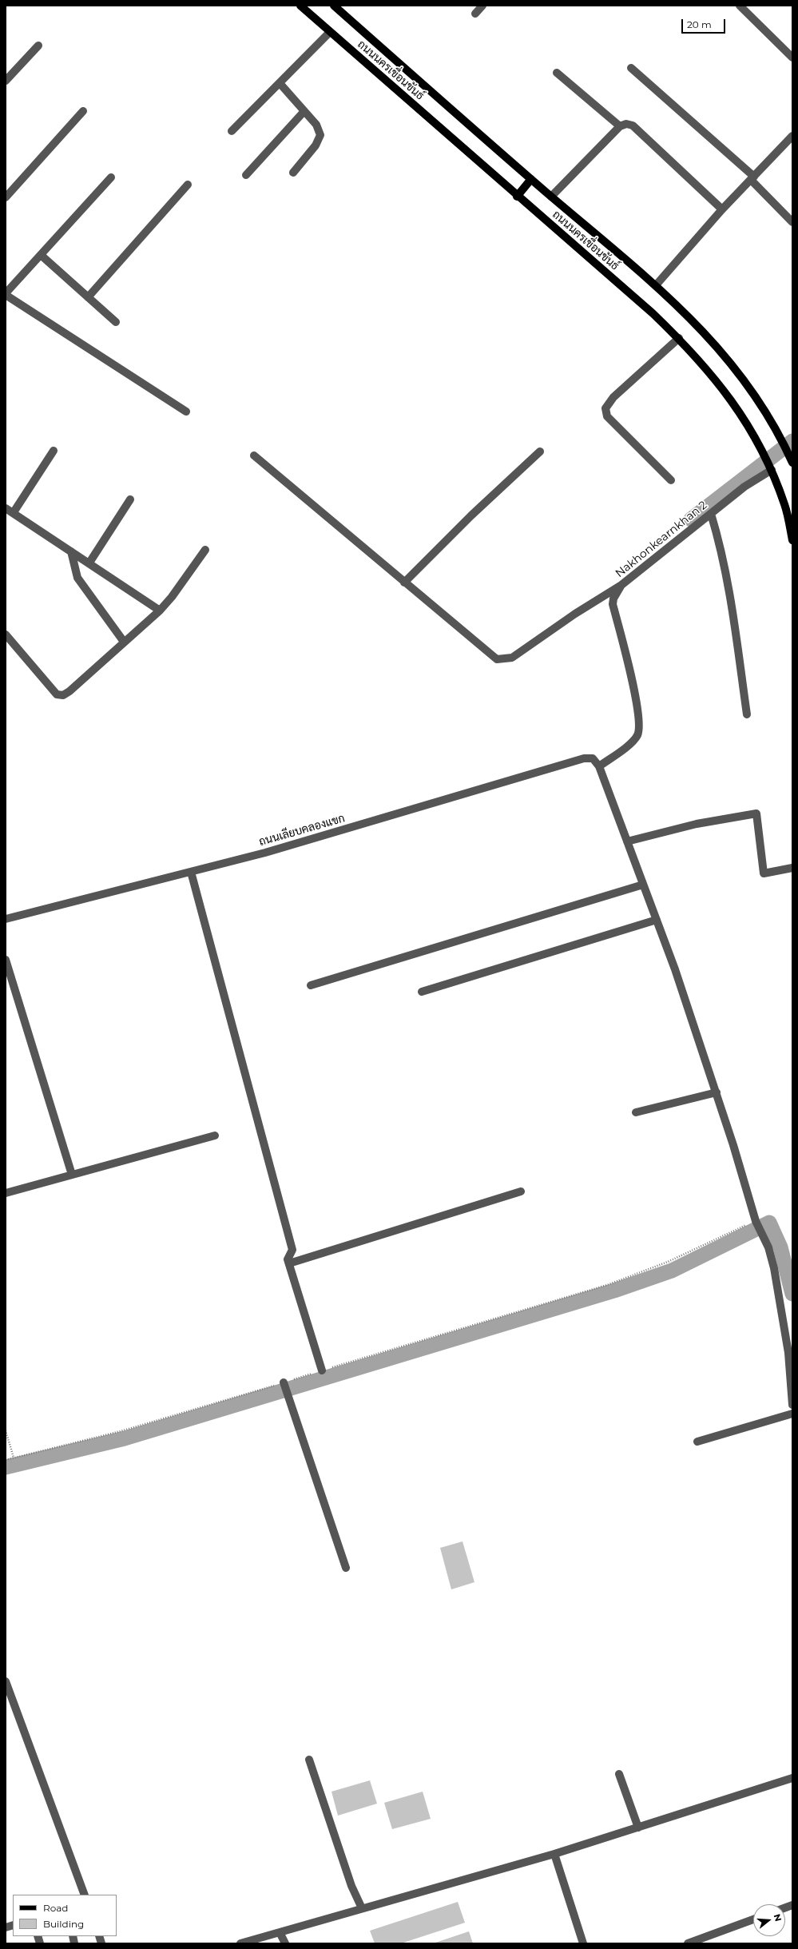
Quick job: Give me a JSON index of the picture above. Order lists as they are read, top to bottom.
{
  "streets": {
    "main road": ["ถนนนครเขื่อนขันธ์"],
    "street": ["Nakhonkearnkhan 2", "ถนนเลียบคลองแขก"]
  },
  "crossings": [
    ["ถนนนครเขื่อนขันธ์", "Nakhonkearnkhan 2"],
    ["Nakhonkearnkhan 2", "ถนนเลียบคลองแขก"]
  ],
  "legend": ["Road", "Building"],
  "scale_bar": "20 m",
  "north": "right"
}
